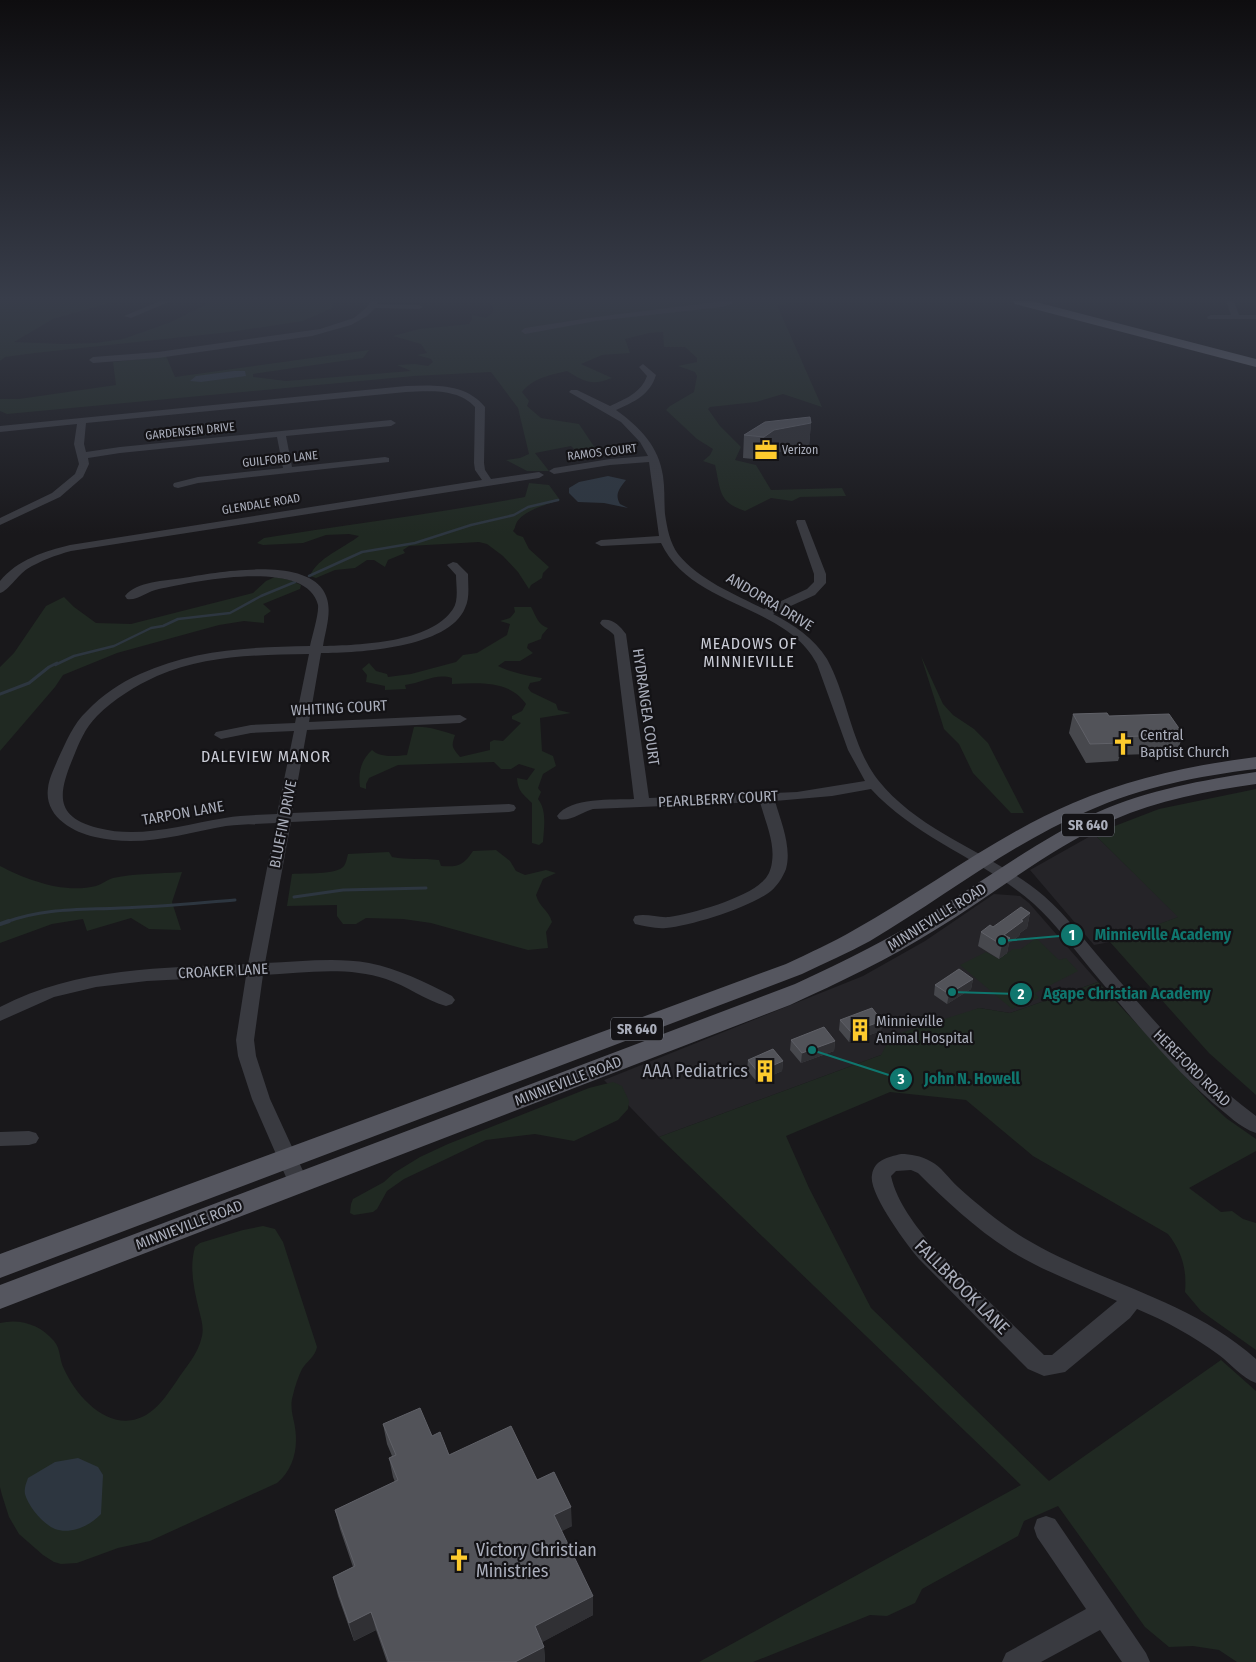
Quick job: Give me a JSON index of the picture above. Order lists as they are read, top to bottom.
{
  "streets": {
    "main road": ["SR 640", "MINNIEVILLE ROAD"],
    "street": [
      "GARDENSEN DRIVE",
      "RAMOS COURT",
      "GUILFORD LANE",
      "GLENDALE ROAD",
      "ANDORRA DRIVE",
      "HYDRANGEA COURT",
      "WHITING COURT",
      "PEARLBERRY COURT",
      "TARPON LANE",
      "BLUEFIN DRIVE",
      "CROAKER LANE",
      "HEREFORD ROAD",
      "FALLBROOK LANE"
    ]
  },
  "crossings": [
    ["RAMOS COURT", "ANDORRA DRIVE"],
    ["ANDORRA DRIVE", "PEARLBERRY COURT"],
    ["ANDORRA DRIVE", "MINNIEVILLE ROAD"],
    ["ANDORRA DRIVE", "HEREFORD ROAD"],
    ["HYDRANGEA COURT", "PEARLBERRY COURT"],
    ["WHITING COURT", "BLUEFIN DRIVE"],
    ["TARPON LANE", "BLUEFIN DRIVE"],
    ["BLUEFIN DRIVE", "MINNIEVILLE ROAD"],
    ["BLUEFIN DRIVE", "CROAKER LANE"],
    ["MINNIEVILLE ROAD", "HEREFORD ROAD"]
  ],
  "districts": ["MEADOWS OF MINNIEVILLE", "DALEVIEW MANOR"],
  "places": {
    "office": ["Verizon"],
    "church": ["Central Baptist Church", "Victory Christian Ministries"],
    "other": ["Minnieville Academy", "Agape Christian Academy", "John N. Howell"],
    "building": ["Minnieville Animal Hospital", "AAA Pediatrics"]
  }
}
